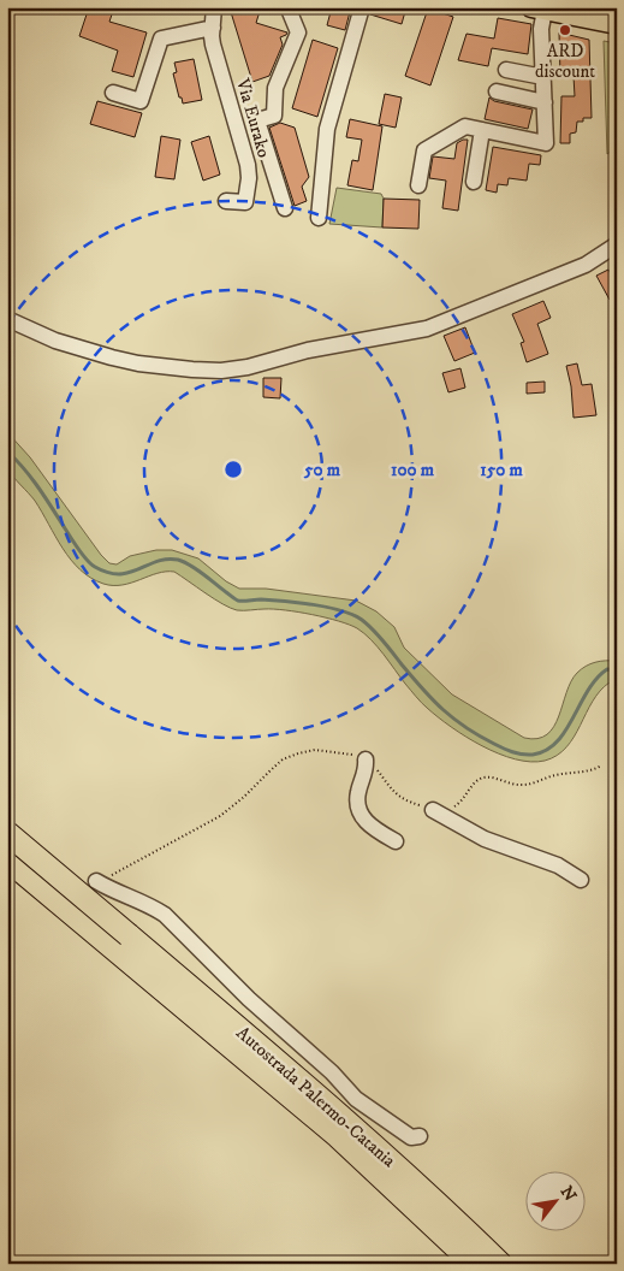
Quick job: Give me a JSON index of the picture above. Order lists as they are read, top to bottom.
{
  "streets": {
    "highway": ["Autostrada Palermo-Catania"],
    "street": ["Via Eurako"]
  },
  "places": ["ARD discount"],
  "north": "top right",
  "rings": ["50 m", "100 m", "150 m"]
}
